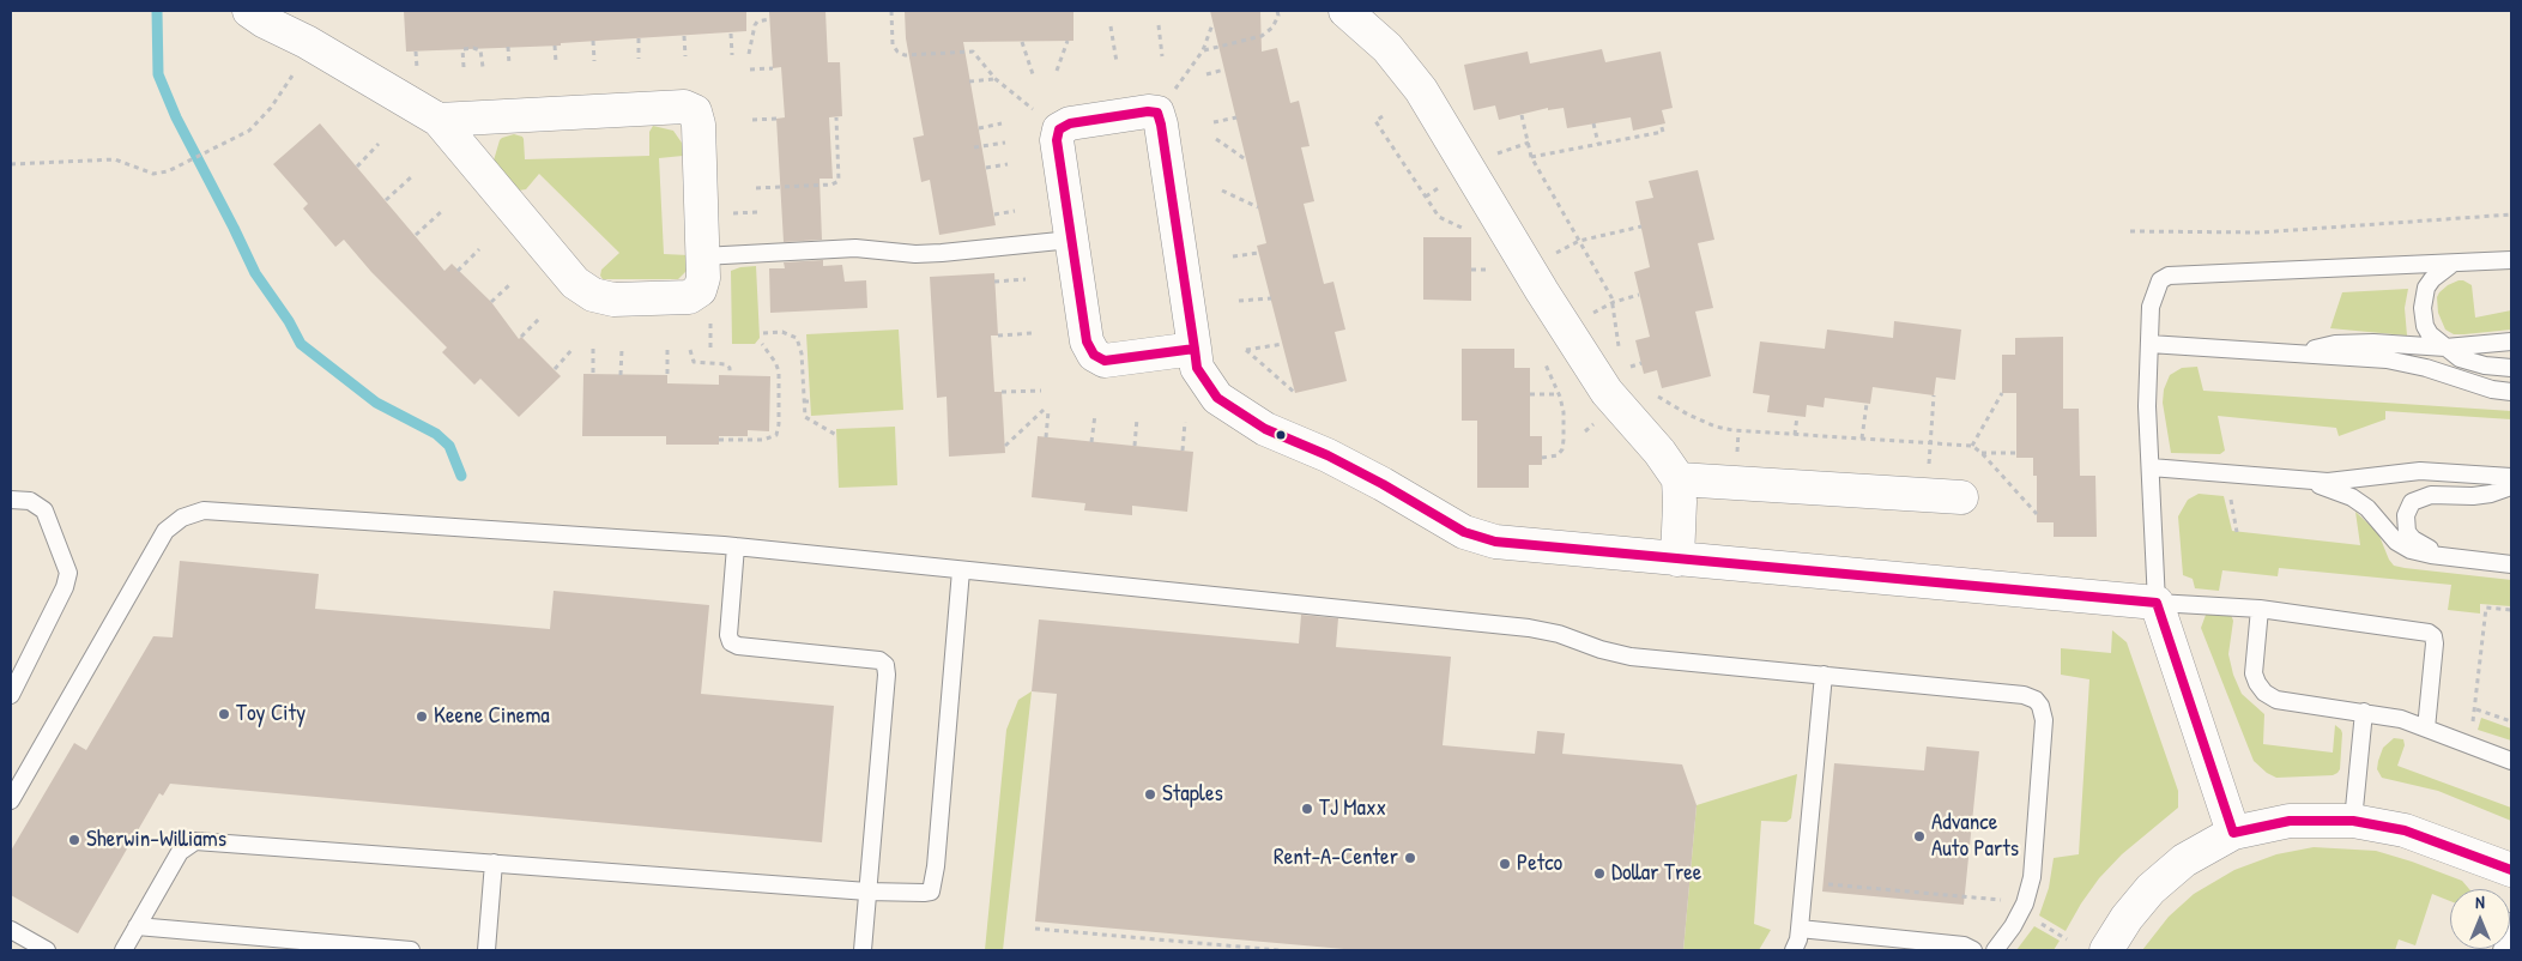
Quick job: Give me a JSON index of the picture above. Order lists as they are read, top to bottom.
{
  "places": [
    "Toy City",
    "Keene Cinema",
    "Staples",
    "TJ Maxx",
    "Advance Auto Parts",
    "Sherwin-Williams",
    "Rent-A-Center",
    "Petco",
    "Dollar Tree"
  ],
  "north": "top"
}
